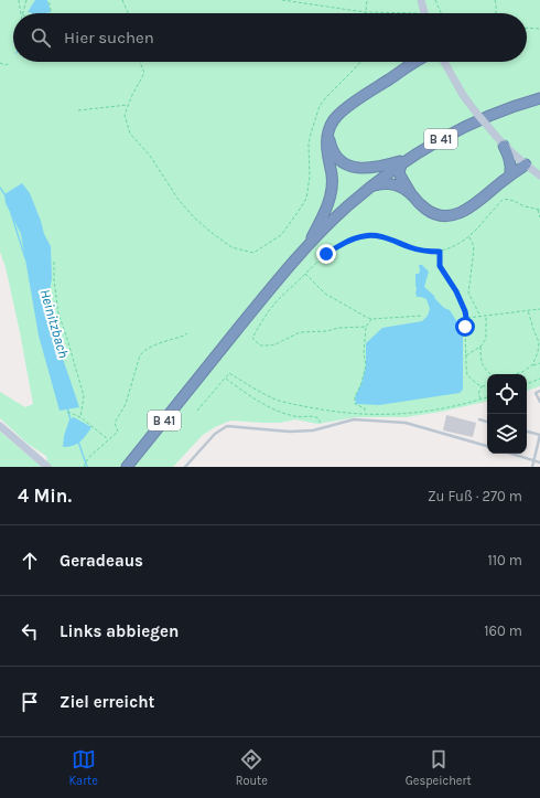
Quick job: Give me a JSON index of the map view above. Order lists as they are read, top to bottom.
{
  "streets": {
    "highway": ["B 41"]
  },
  "water": ["Heinitzbach"],
  "page": {
    "search": "Hier suchen",
    "heading": ["4 Min.", "Zu Fuß · 270 m"],
    "list": [
      ["Geradeaus", "110 m"],
      ["Links abbiegen", "160 m"],
      "Ziel erreicht"
    ],
    "nav": ["Karte", "Route", "Gespeichert"]
  }
}
